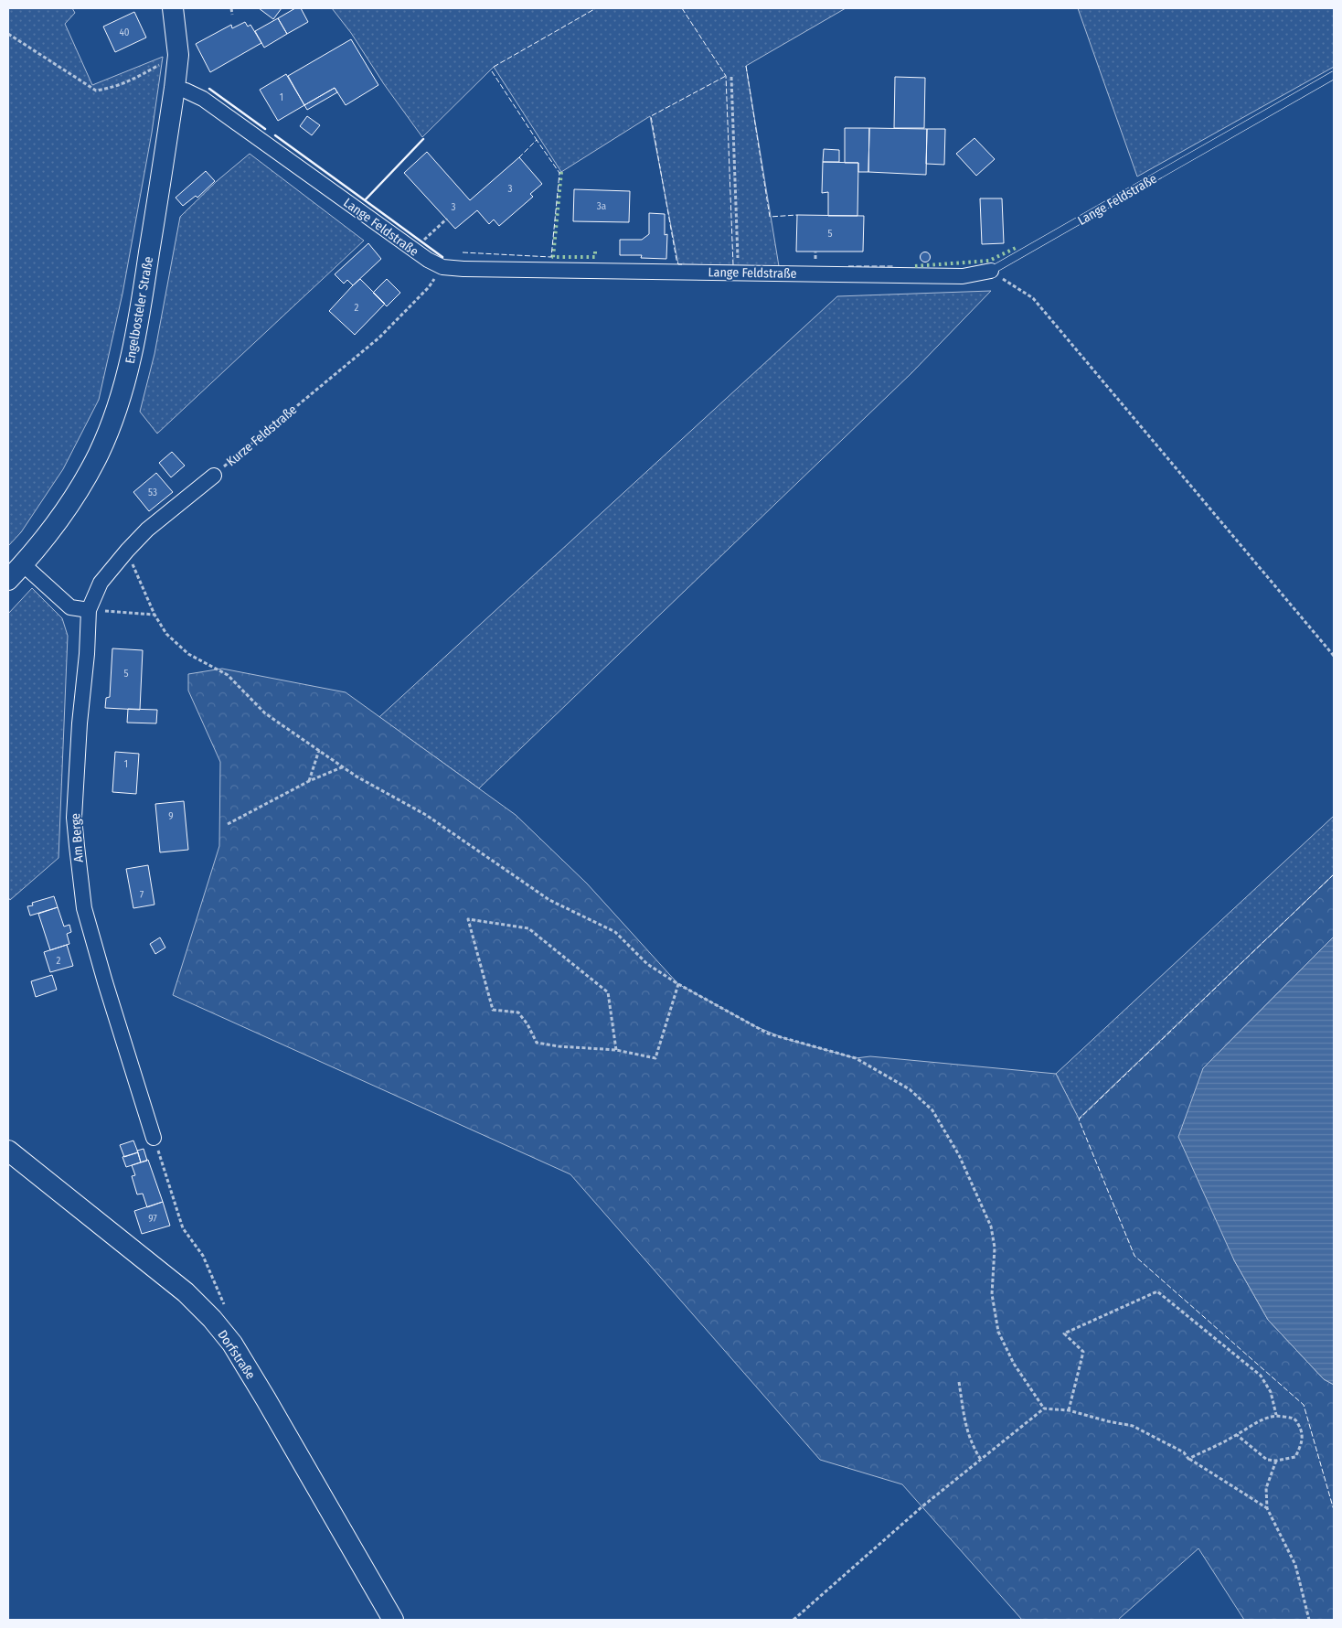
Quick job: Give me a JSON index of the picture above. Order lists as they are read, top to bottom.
{
  "streets": {
    "street": [
      "Lange Feldstraße",
      "Engelbosteler Straße",
      "Am Berge",
      "Dorfstraße"
    ],
    "path": ["Kurze Feldstraße"]
  },
  "crossings": [
    ["Lange Feldstraße", "Engelbosteler Straße"],
    ["Lange Feldstraße", "Kurze Feldstraße"]
  ],
  "house_numbers": [
    "40",
    "1",
    "3",
    "3a",
    "3",
    "5",
    "2",
    "53",
    "5",
    "1",
    "9",
    "7",
    "2",
    "97"
  ]
}
